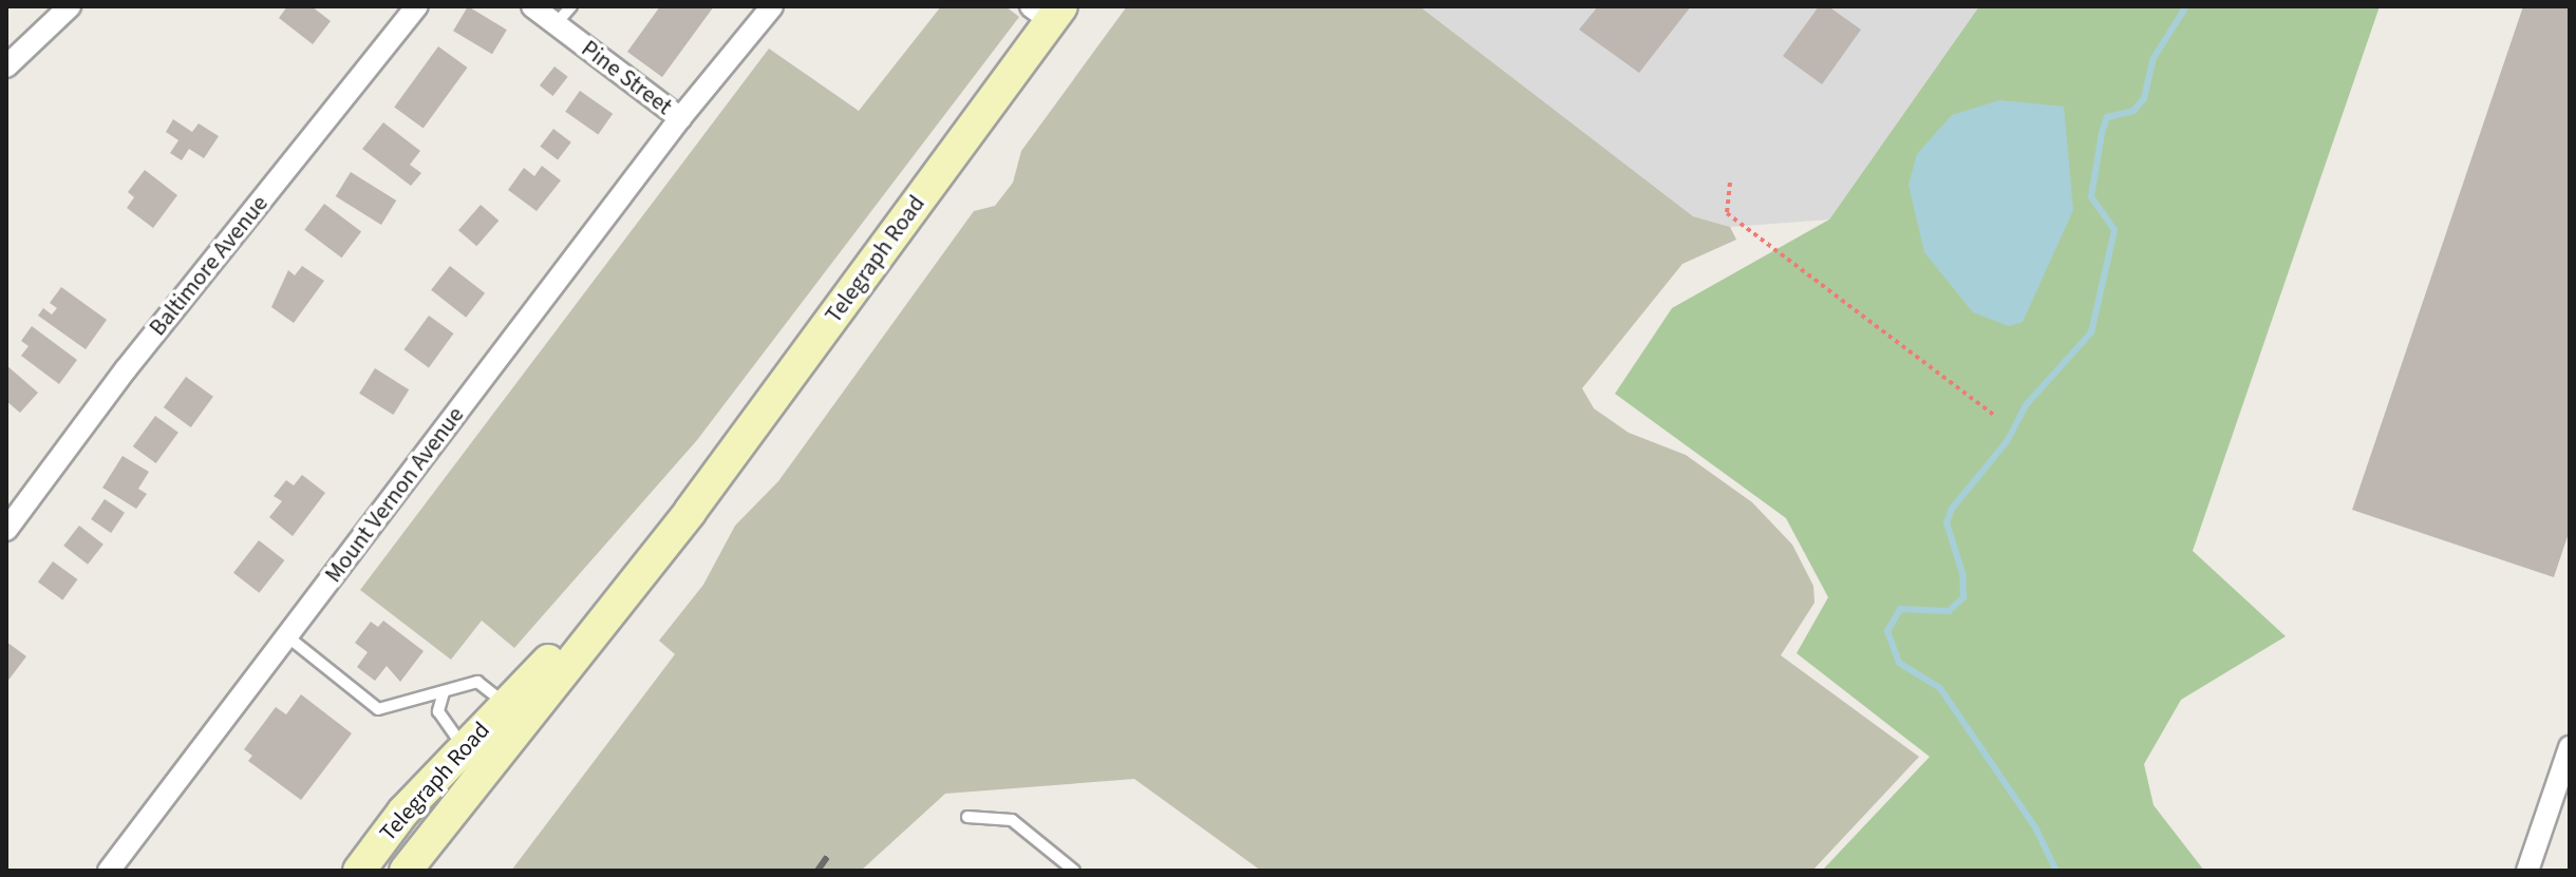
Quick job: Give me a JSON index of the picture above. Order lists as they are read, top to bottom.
{
  "streets": {
    "main road": ["Telegraph Road"],
    "street": ["Pine Street", "Baltimore Avenue", "Mount Vernon Avenue"]
  },
  "crossings": [
    ["Pine Street", "Mount Vernon Avenue"]
  ]
}
